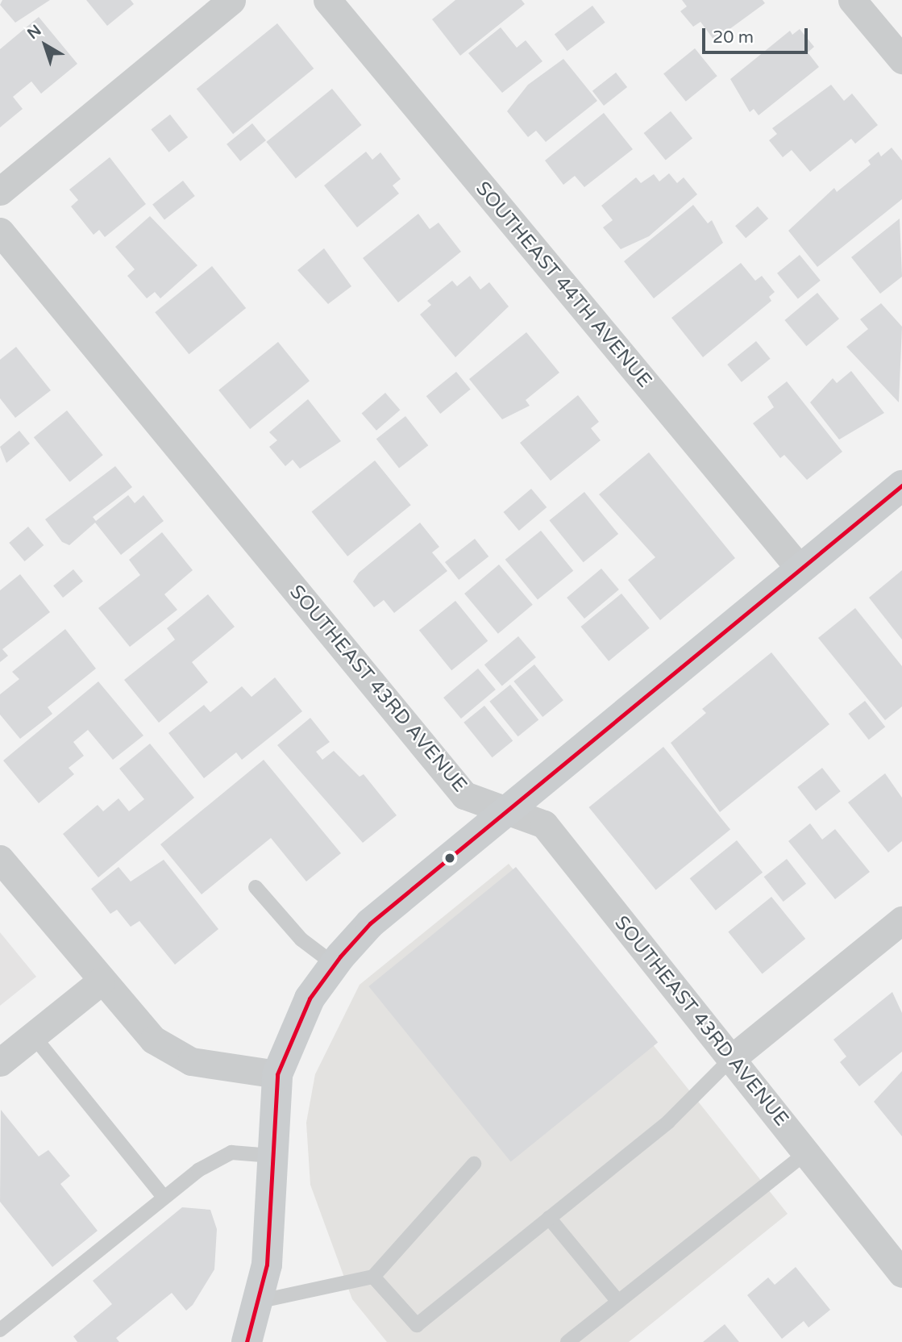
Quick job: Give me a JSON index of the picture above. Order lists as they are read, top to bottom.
{
  "streets": {
    "street": ["SOUTHEAST 44TH AVENUE", "SOUTHEAST 43RD AVENUE"]
  },
  "scale_bar": "20 m",
  "north": "top left"
}
